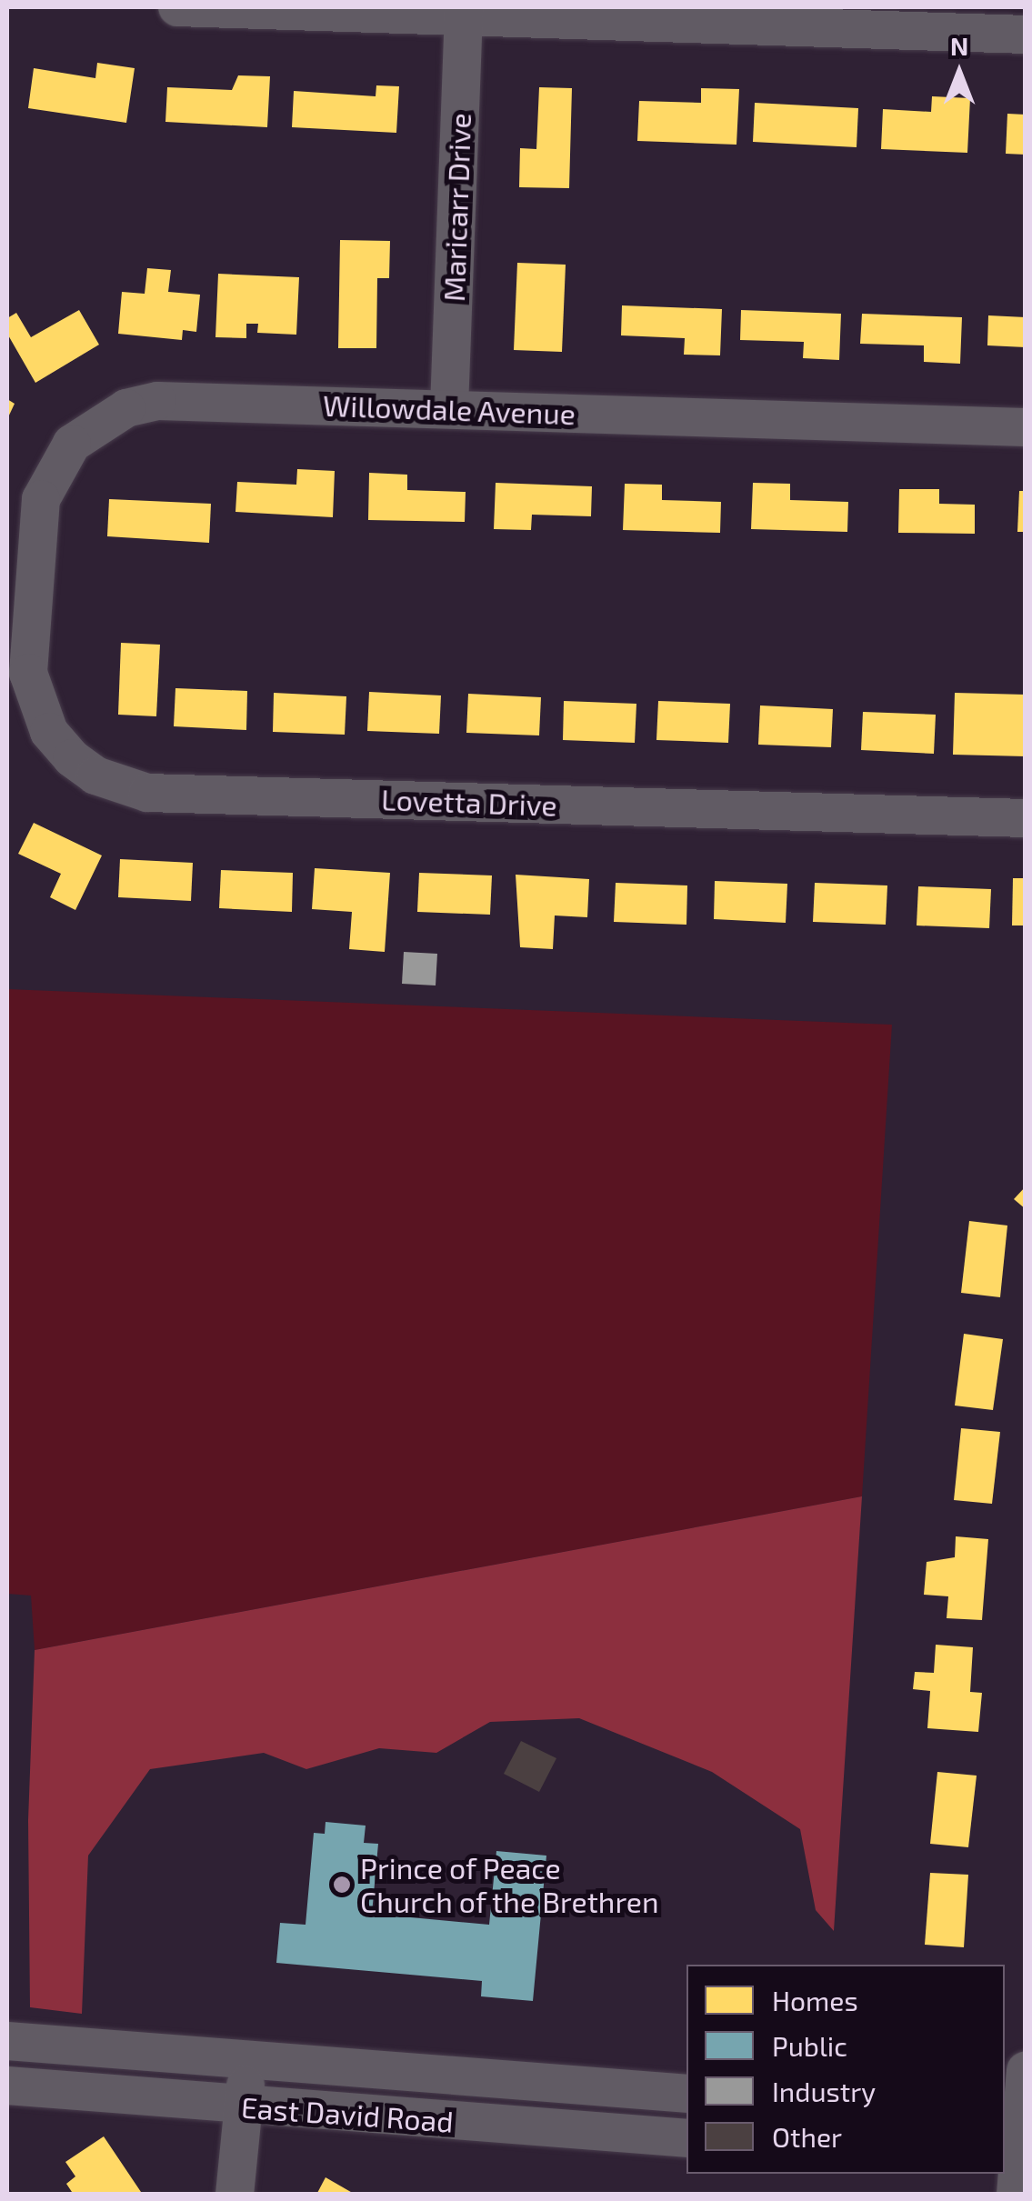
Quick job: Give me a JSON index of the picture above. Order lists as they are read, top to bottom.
{
  "streets": {
    "street": [
      "Maricarr Drive",
      "Willowdale Avenue",
      "Lovetta Drive",
      "East David Road"
    ]
  },
  "crossings": [
    ["Maricarr Drive", "Willowdale Avenue"],
    ["Willowdale Avenue", "Lovetta Drive"]
  ],
  "places": ["Prince of Peace Church of the Brethren"],
  "legend": [
    "Homes",
    "Public",
    "Industry",
    "Other"
  ],
  "north": "top"
}
